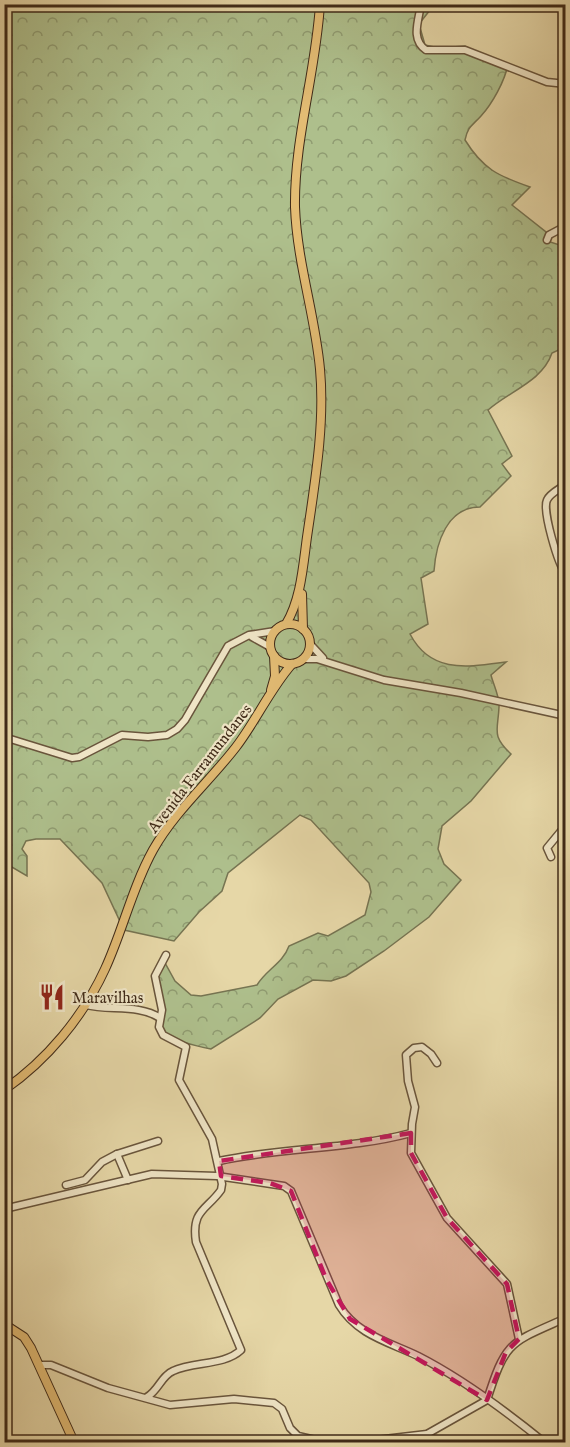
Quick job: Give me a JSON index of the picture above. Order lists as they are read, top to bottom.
{
  "streets": {
    "main road": ["Avenida Farramundanes"]
  },
  "places": {
    "restaurant": ["Maravilhas"]
  }
}
